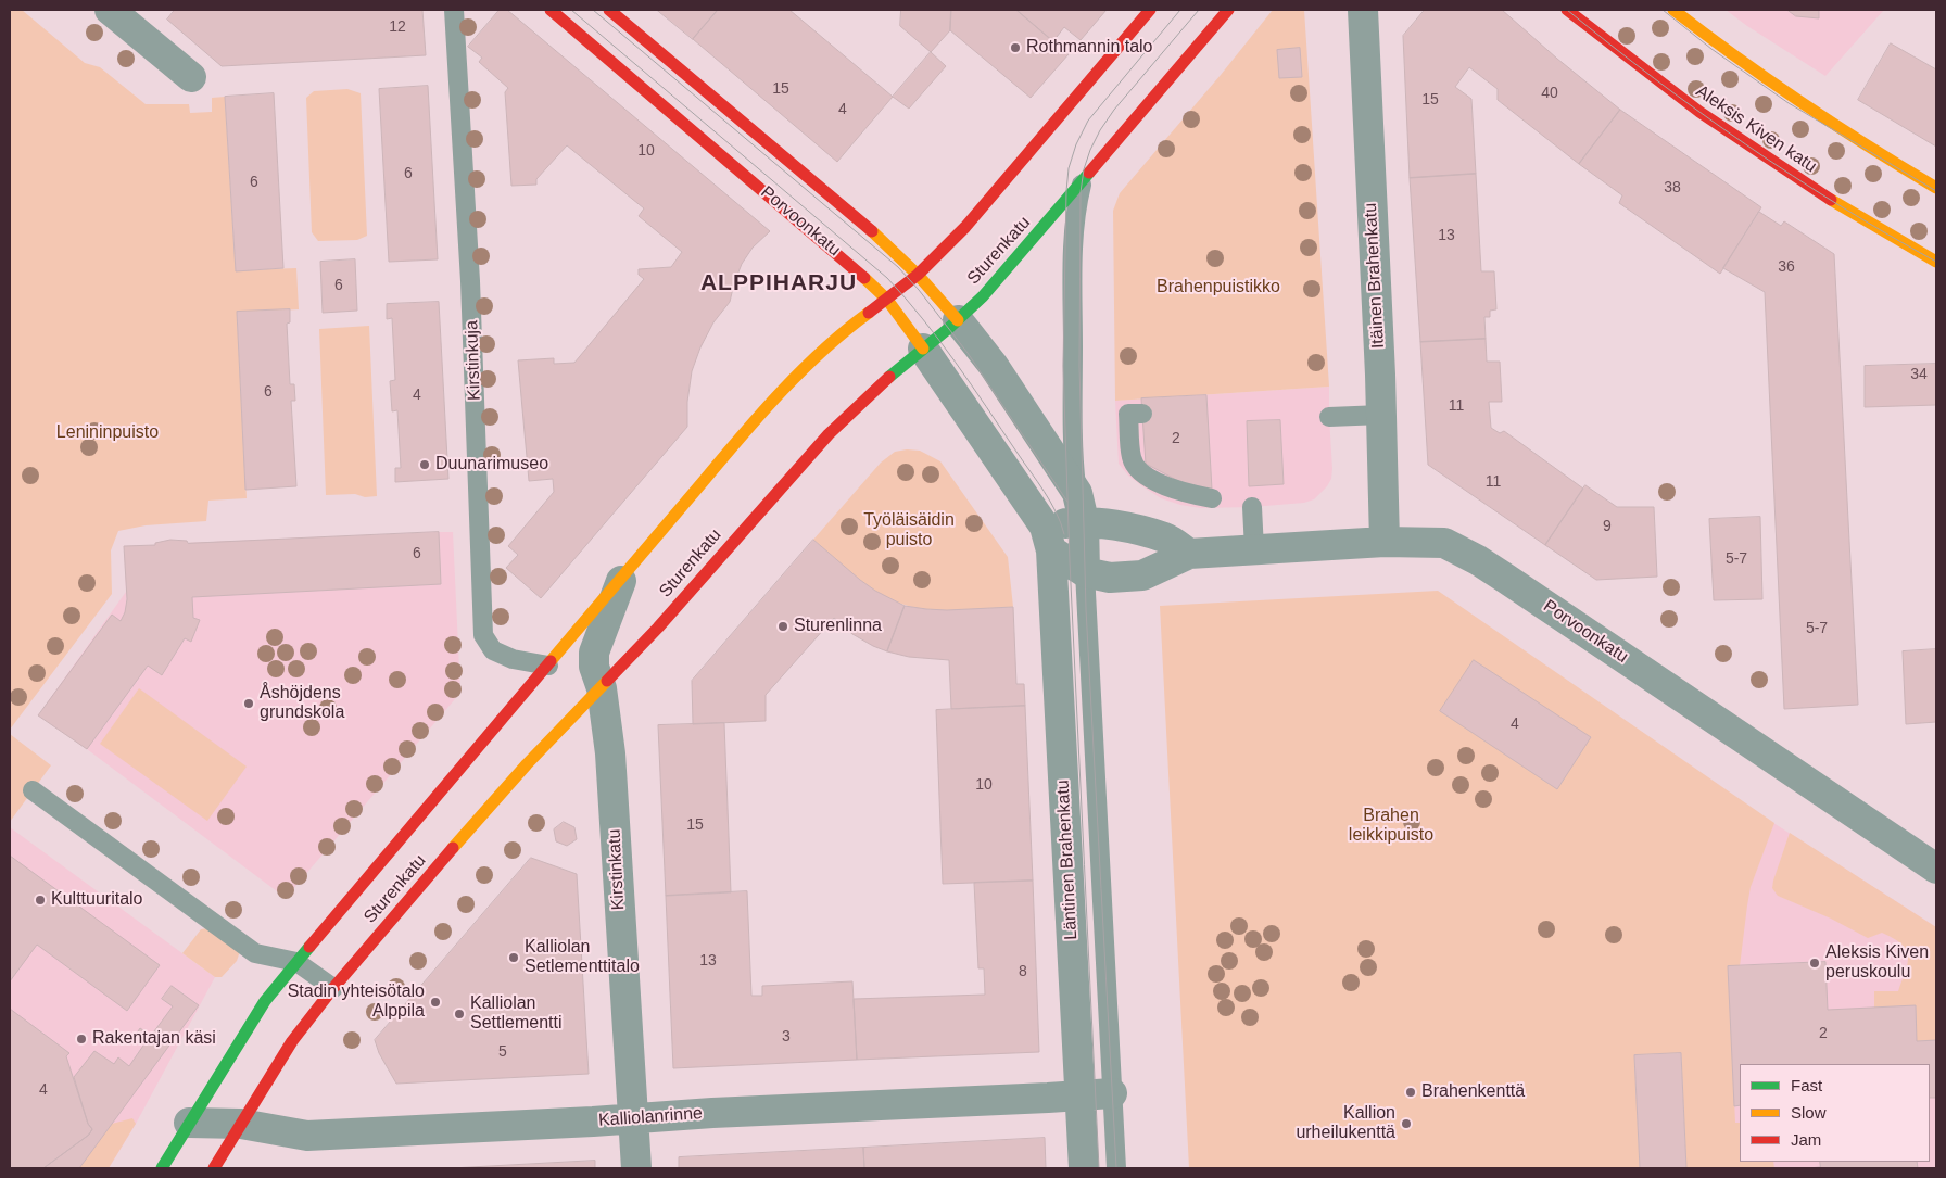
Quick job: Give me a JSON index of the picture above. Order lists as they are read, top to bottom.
{
  "streets": {
    "main road": ["Aleksis Kiven katu", "Porvoonkatu", "Sturenkatu"],
    "street": [
      "Itäinen Brahenkatu",
      "Läntinen Brahenkatu",
      "Kirstinkatu",
      "Kalliolanrinne"
    ],
    "lane": ["Kirstinkuja"]
  },
  "crossings": [
    ["Porvoonkatu", "Sturenkatu"],
    ["Porvoonkatu", "Itäinen Brahenkatu"],
    ["Porvoonkatu", "Läntinen Brahenkatu"],
    ["Sturenkatu", "Kirstinkuja"],
    ["Sturenkatu", "Kirstinkatu"],
    ["Sturenkatu", "Kalliolanrinne"],
    ["Läntinen Brahenkatu", "Kalliolanrinne"],
    ["Kirstinkatu", "Kalliolanrinne"]
  ],
  "districts": ["ALPPIHARJU"],
  "parks": [
    "Brahenpuistikko",
    "Lenininpuisto",
    "Työläisäidin puisto",
    "Brahen leikkipuisto"
  ],
  "places": [
    "Rothmannin talo",
    "Duunarimuseo",
    "Sturenlinna",
    "Åshöjdens grundskola",
    "Kulttuuritalo",
    "Kalliolan Setlementtitalo",
    "Aleksis Kiven peruskoulu",
    "Stadin yhteisötalo Alppila",
    "Kalliolan Settlementti",
    "Rakentajan käsi",
    "Brahenkenttä",
    "Kallion urheilukenttä"
  ],
  "house_numbers": [
    "12",
    "15",
    "40",
    "15",
    "4",
    "10",
    "6",
    "6",
    "38",
    "13",
    "36",
    "6",
    "34",
    "6",
    "4",
    "11",
    "2",
    "11",
    "9",
    "6",
    "5-7",
    "5-7",
    "4",
    "10",
    "15",
    "13",
    "8",
    "2",
    "3",
    "5",
    "4"
  ],
  "legend": ["Fast", "Slow", "Jam"]
}
